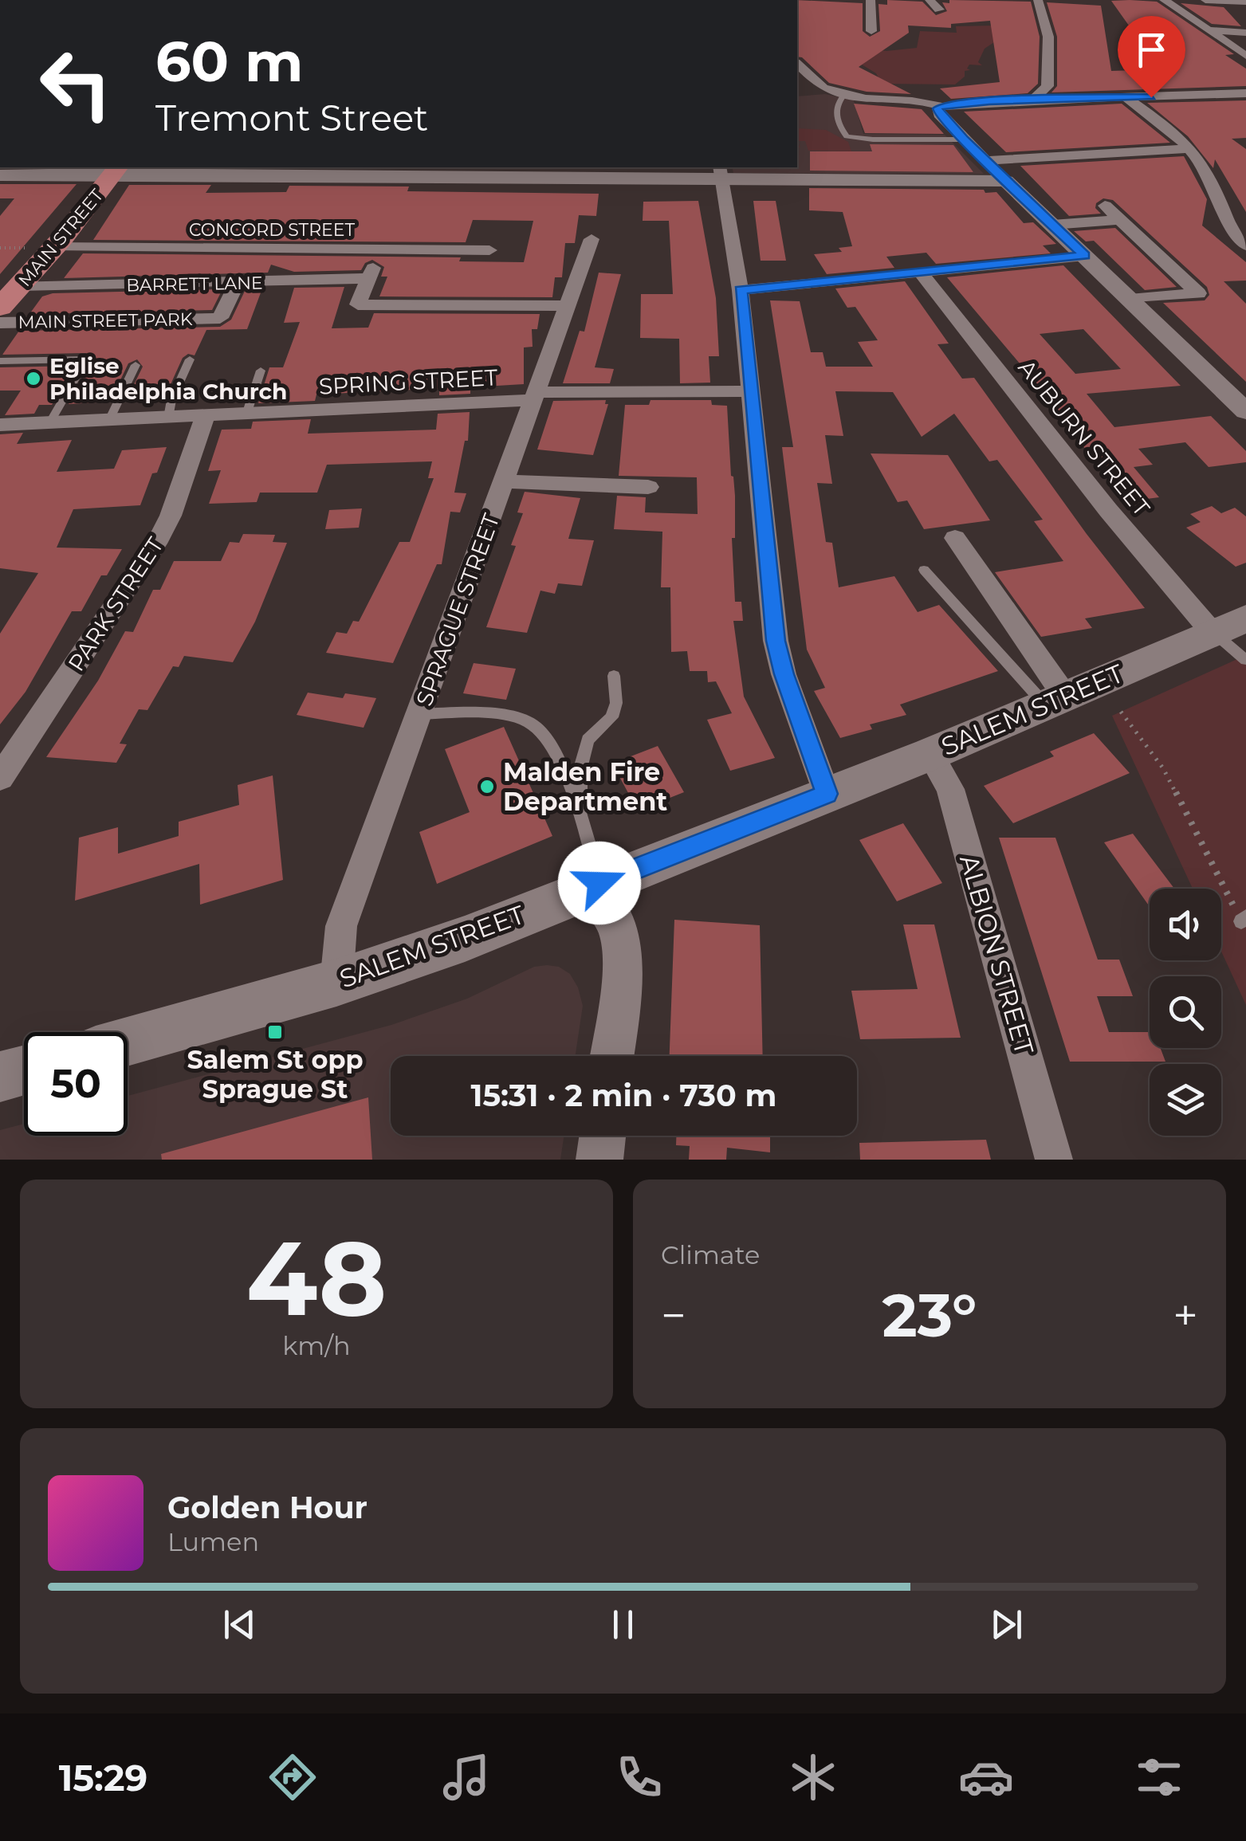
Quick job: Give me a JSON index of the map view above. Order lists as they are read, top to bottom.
{
  "streets": {
    "main road": ["MAIN STREET", "SALEM STREET"],
    "street": [
      "CONCORD STREET",
      "BARRETT LANE",
      "MAIN STREET PARK",
      "SPRING STREET",
      "AUBURN STREET",
      "PARK STREET",
      "SPRAGUE STREET",
      "ALBION STREET"
    ]
  },
  "crossings": [
    ["CONCORD STREET", "MAIN STREET"],
    ["MAIN STREET", "BARRETT LANE"],
    ["BARRETT LANE", "MAIN STREET PARK"],
    ["SPRING STREET", "PARK STREET"],
    ["SPRING STREET", "SPRAGUE STREET"],
    ["AUBURN STREET", "SALEM STREET"],
    ["SPRAGUE STREET", "SALEM STREET"],
    ["SALEM STREET", "ALBION STREET"]
  ],
  "places": {
    "other": ["Eglise Philadelphia Church", "Malden Fire Department"],
    "transit": ["Salem St opp Sprague St"]
  },
  "page": {
    "turn": ["60 m", "Tremont Street"],
    "limit": "50",
    "trip": "15:31 · 2 min · 730 m",
    "tile": [
      ["48", "km/h"],
      "Climate"
    ],
    "heat": ["−", "23°", "+"],
    "song": ["Golden Hour", "Lumen"],
    "tabs": "15:29"
  }
}
